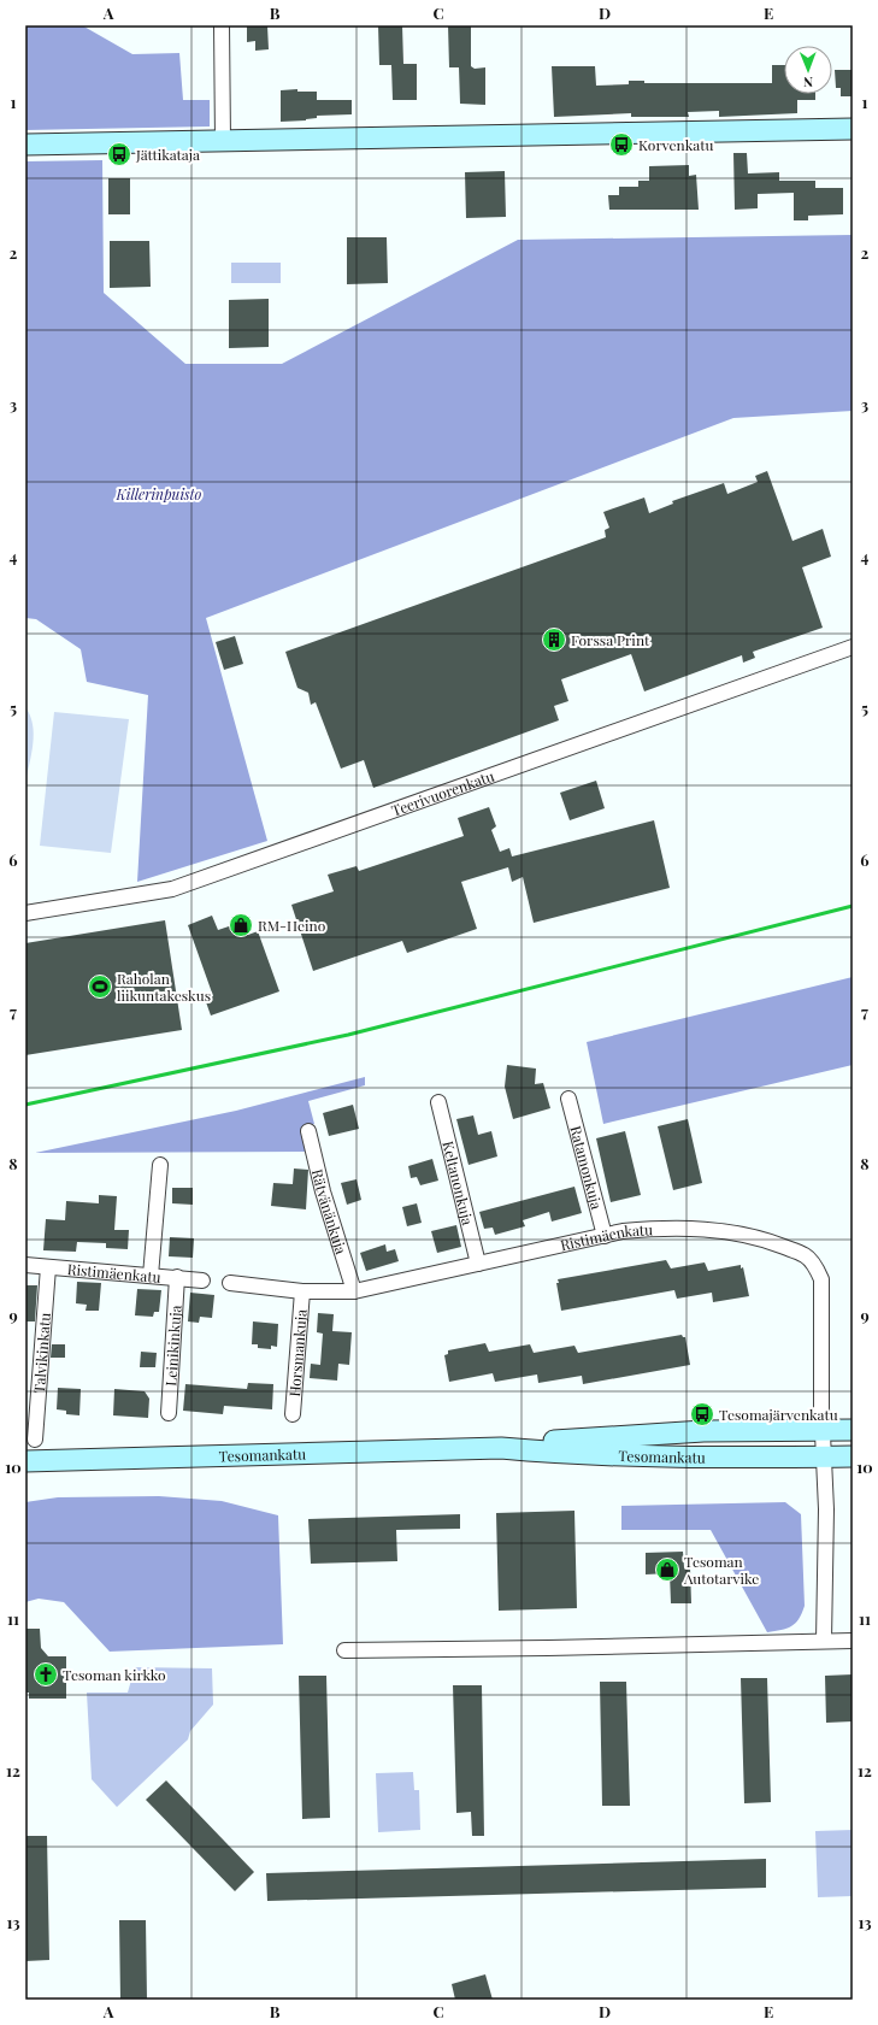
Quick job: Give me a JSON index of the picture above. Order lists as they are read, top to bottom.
{
  "streets": {
    "main road": ["Tesomankatu"],
    "street": [
      "Teerivuorenkatu",
      "Ratamonkuja",
      "Keltanonkuja",
      "Rätvänänkuja",
      "Ristimäenkatu",
      "Leinikinkuja",
      "Horsmankuja",
      "Talvikinkatu"
    ]
  },
  "crossings": [
    ["Ratamonkuja", "Ristimäenkatu"],
    ["Keltanonkuja", "Ristimäenkatu"],
    ["Rätvänänkuja", "Ristimäenkatu"],
    ["Ristimäenkatu", "Leinikinkuja"],
    ["Ristimäenkatu", "Horsmankuja"],
    ["Ristimäenkatu", "Talvikinkatu"],
    ["Ristimäenkatu", "Tesomankatu"]
  ],
  "parks": ["Killerinpuisto"],
  "places": {
    "bus stop": ["Korvenkatu", "Jättikataja", "Tesomajärvenkatu"],
    "building": ["Forssa Print"],
    "shop": ["RM-Heino", "Tesoman Autotarvike"],
    "sports": ["Raholan liikuntakeskus"],
    "church": ["Tesoman kirkko"]
  },
  "north": "bottom",
  "grid": {
    "columns": [
      "A",
      "B",
      "C",
      "D",
      "E"
    ],
    "rows": [
      "1",
      "2",
      "3",
      "4",
      "5",
      "6",
      "7",
      "8",
      "9",
      "10",
      "11",
      "12",
      "13"
    ]
  }
}
